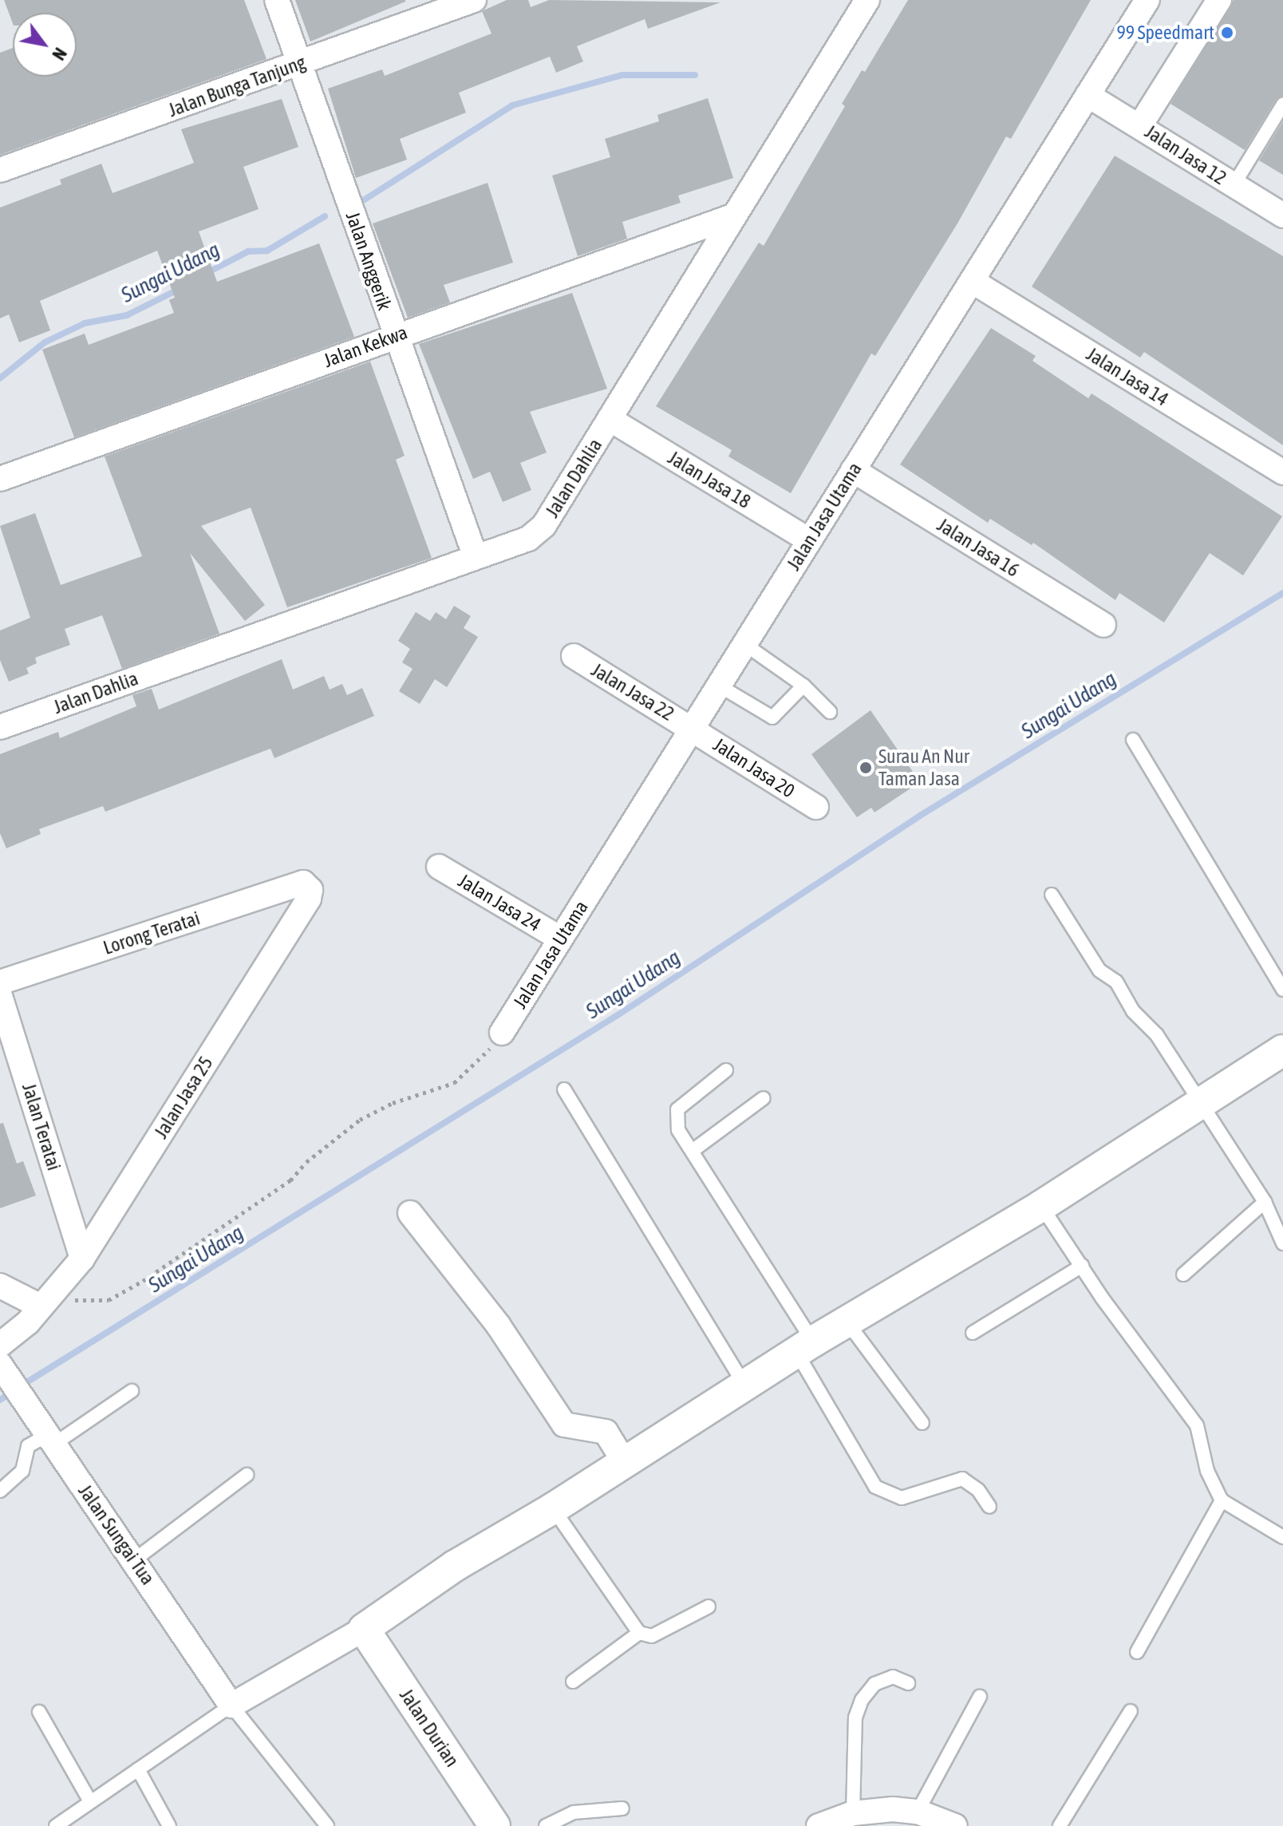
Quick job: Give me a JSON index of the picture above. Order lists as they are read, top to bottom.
{
  "streets": {
    "street": [
      "Jalan Bunga Tanjung",
      "Jalan Jasa 12",
      "Jalan Anggerik",
      "Jalan Kekwa",
      "Jalan Jasa 14",
      "Jalan Dahlia",
      "Jalan Jasa 18",
      "Jalan Jasa Utama",
      "Jalan Jasa 16",
      "Jalan Jasa 22",
      "Jalan Jasa 20",
      "Jalan Jasa 24",
      "Lorong Teratai",
      "Jalan Jasa 25",
      "Jalan Teratai",
      "Jalan Sungai Tua",
      "Jalan Durian"
    ]
  },
  "crossings": [
    ["Jalan Bunga Tanjung", "Jalan Anggerik"],
    ["Jalan Jasa 12", "Jalan Jasa Utama"],
    ["Jalan Anggerik", "Jalan Kekwa"],
    ["Jalan Anggerik", "Jalan Dahlia"],
    ["Jalan Kekwa", "Jalan Dahlia"],
    ["Jalan Jasa 14", "Jalan Jasa Utama"],
    ["Jalan Dahlia", "Jalan Jasa 18"],
    ["Jalan Jasa 18", "Jalan Jasa Utama"],
    ["Jalan Jasa Utama", "Jalan Jasa 16"],
    ["Jalan Jasa Utama", "Jalan Jasa 22"],
    ["Jalan Jasa Utama", "Jalan Jasa 20"],
    ["Jalan Jasa Utama", "Jalan Jasa 24"],
    ["Jalan Jasa 22", "Jalan Jasa 20"],
    ["Lorong Teratai", "Jalan Jasa 25"],
    ["Jalan Jasa 25", "Jalan Teratai"]
  ],
  "water": ["Sungai Udang"],
  "places": ["99 Speedmart", "Surau An Nur Taman Jasa"],
  "north": "bottom right"
}
